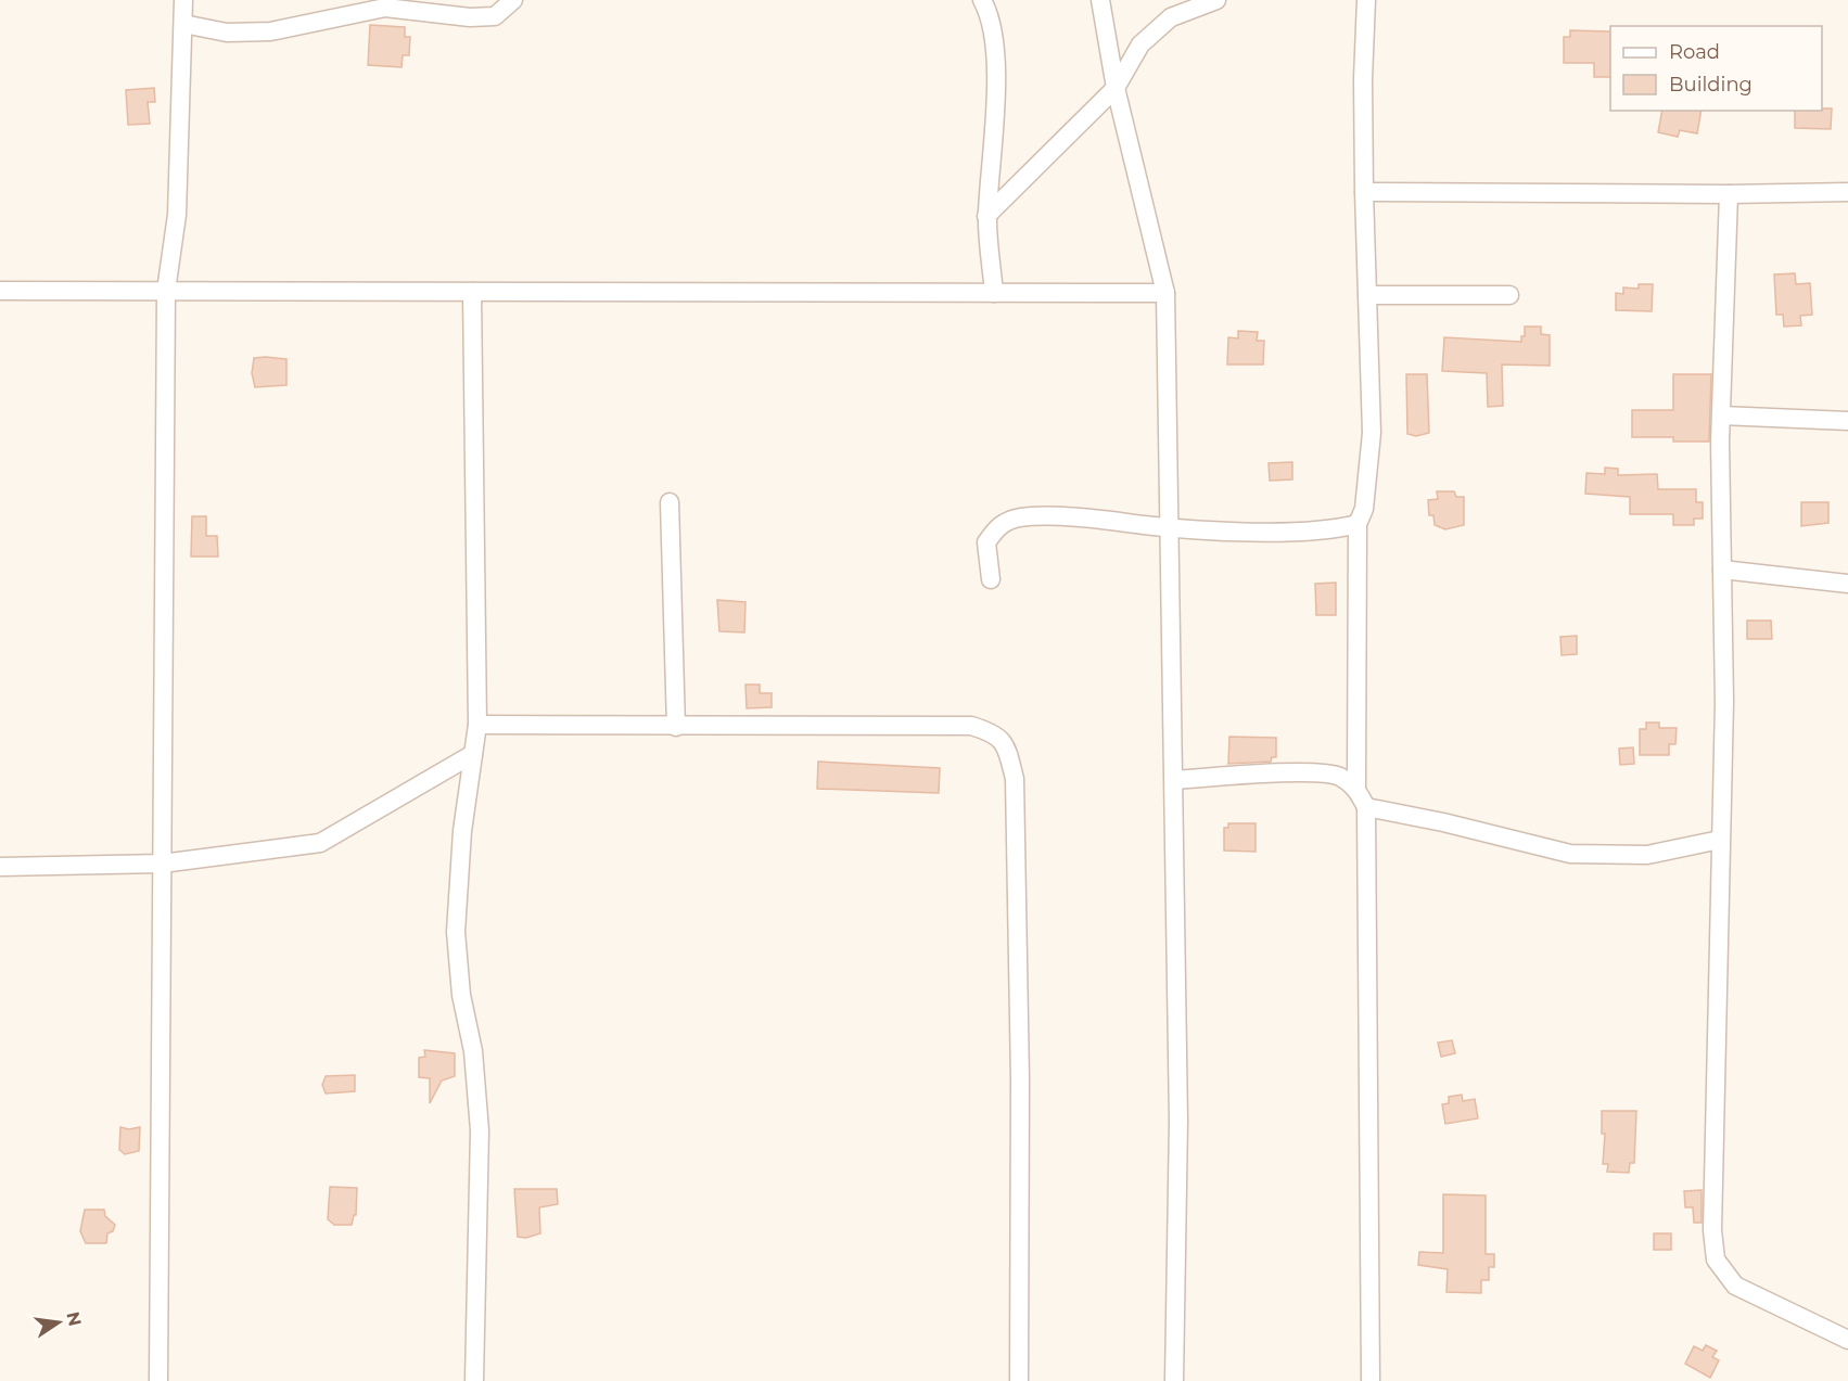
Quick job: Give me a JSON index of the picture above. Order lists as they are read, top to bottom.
{
  "legend": ["Road", "Building"],
  "north": "right"
}
